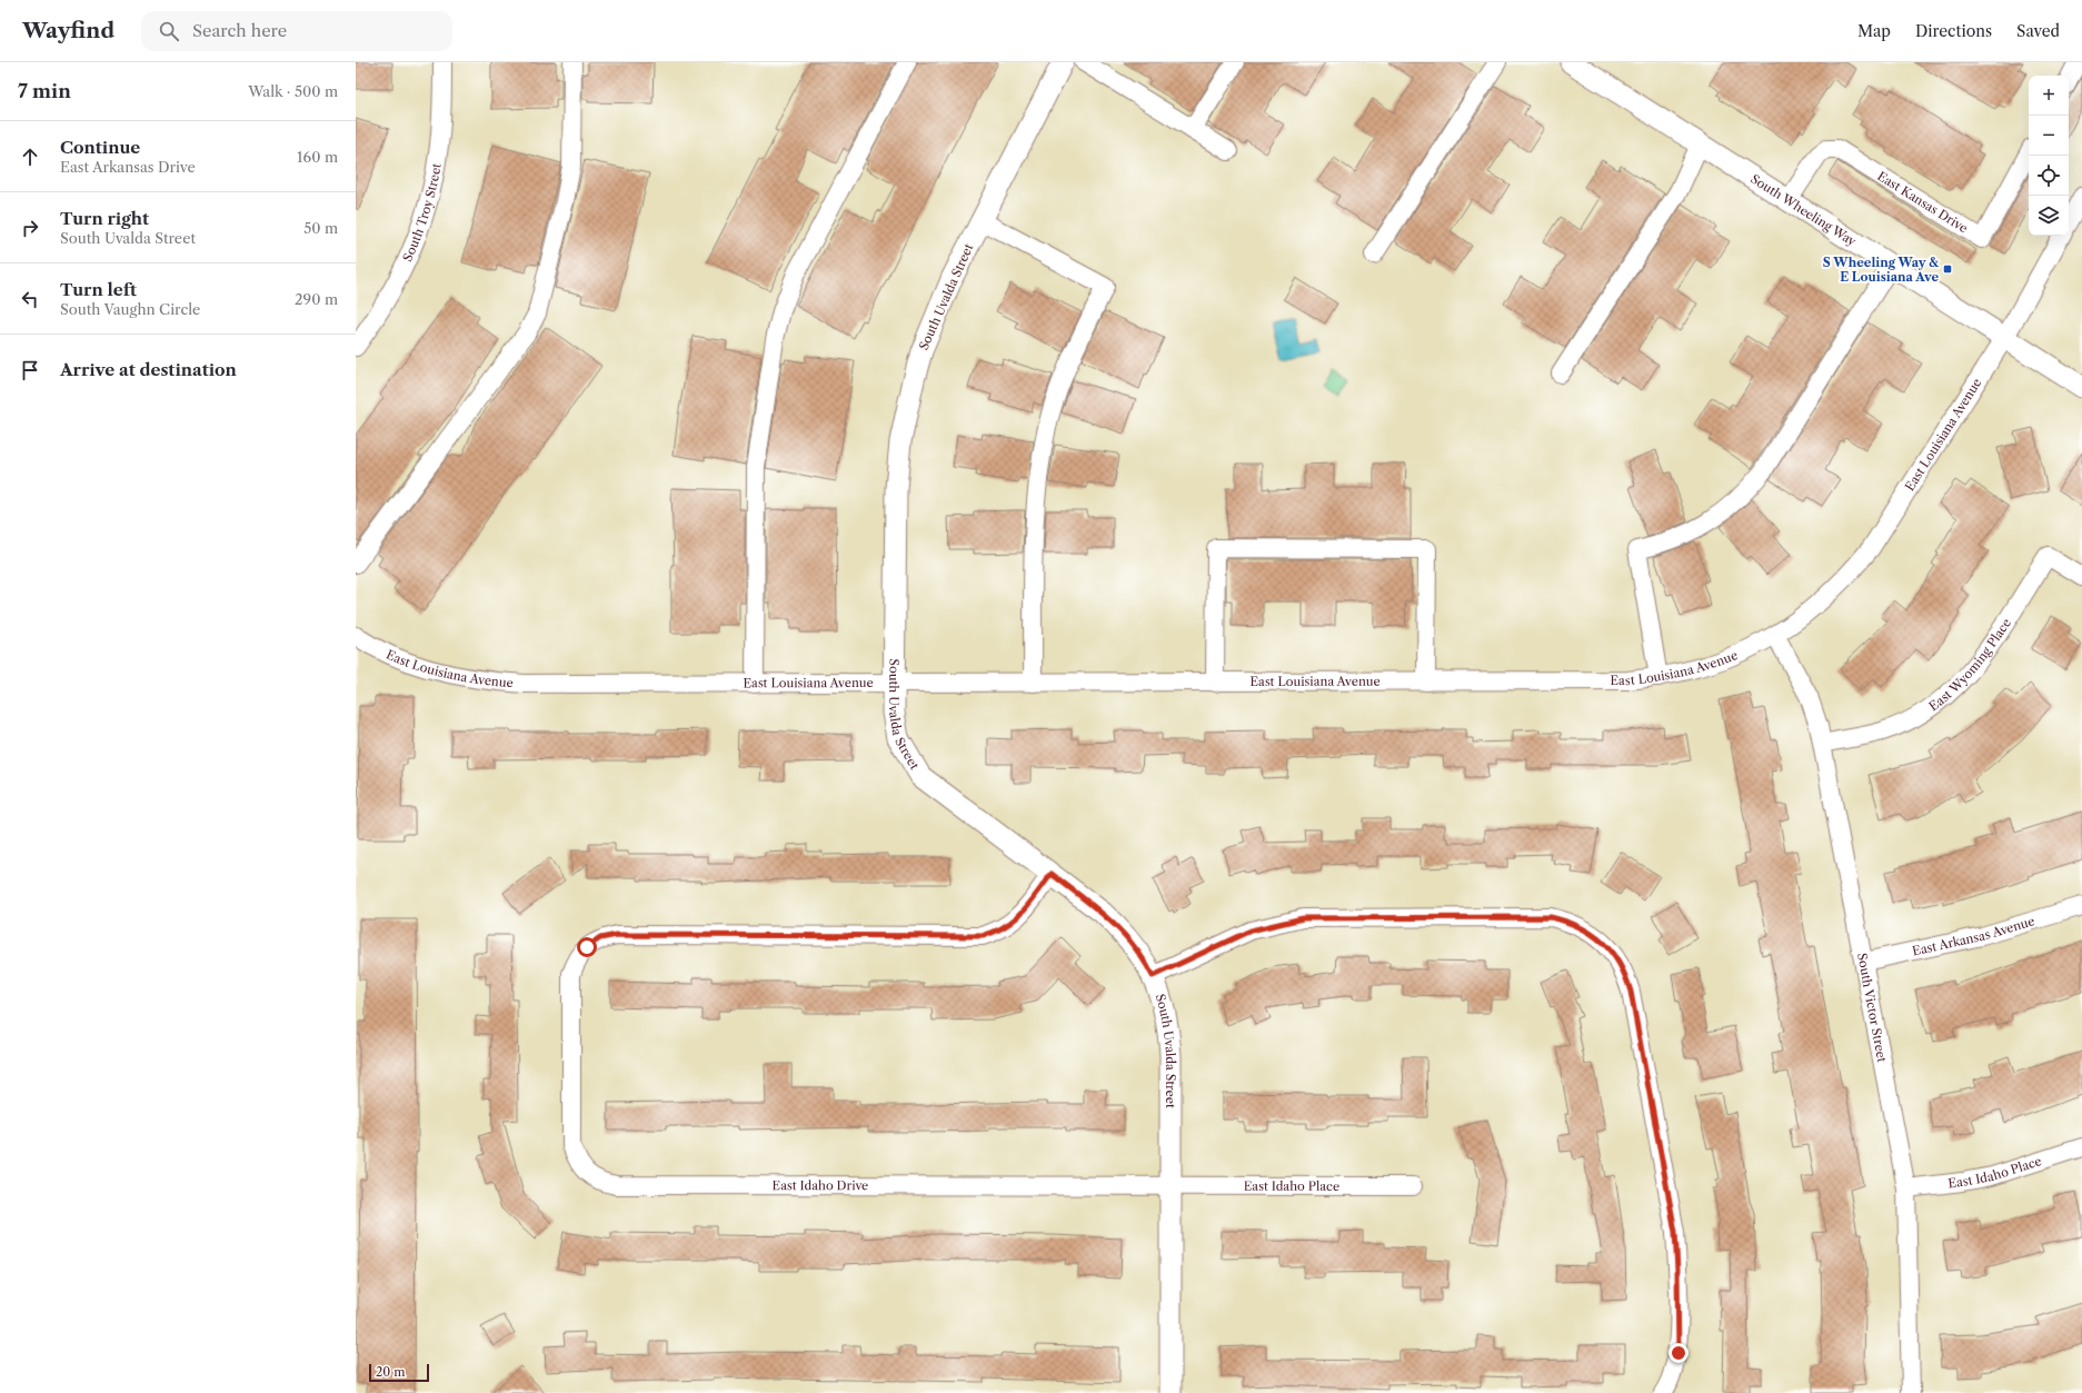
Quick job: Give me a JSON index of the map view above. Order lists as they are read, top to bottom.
{
  "streets": {
    "street": [
      "East Kansas Drive",
      "South Wheeling Way",
      "South Troy Street",
      "South Uvalda Street",
      "East Louisiana Avenue",
      "East Wyoming Place",
      "East Arkansas Avenue",
      "South Victor Street",
      "East Idaho Place",
      "East Idaho Drive"
    ]
  },
  "crossings": [
    ["East Kansas Drive", "South Wheeling Way"],
    ["South Wheeling Way", "East Louisiana Avenue"],
    ["South Uvalda Street", "East Louisiana Avenue"],
    ["South Uvalda Street", "East Idaho Place"],
    ["South Uvalda Street", "East Idaho Drive"],
    ["East Louisiana Avenue", "South Victor Street"],
    ["East Wyoming Place", "South Victor Street"],
    ["East Arkansas Avenue", "South Victor Street"],
    ["South Victor Street", "East Idaho Place"],
    ["East Idaho Place", "East Idaho Drive"]
  ],
  "places": {
    "transit": ["S Wheeling Way & E Louisiana Ave"]
  },
  "scale_bar": "20 m",
  "page": {
    "header": "Wayfind",
    "search": "Search here",
    "nav": ["Map", "Directions", "Saved"],
    "heading": ["7 min", "Walk · 500 m"],
    "map_buttons": ["+", "−"],
    "list": [
      ["Continue", "East Arkansas Drive", "160 m"],
      ["Turn right", "South Uvalda Street", "50 m"],
      ["Turn left", "South Vaughn Circle", "290 m"],
      "Arrive at destination"
    ],
    "scale": "20 m"
  }
}
